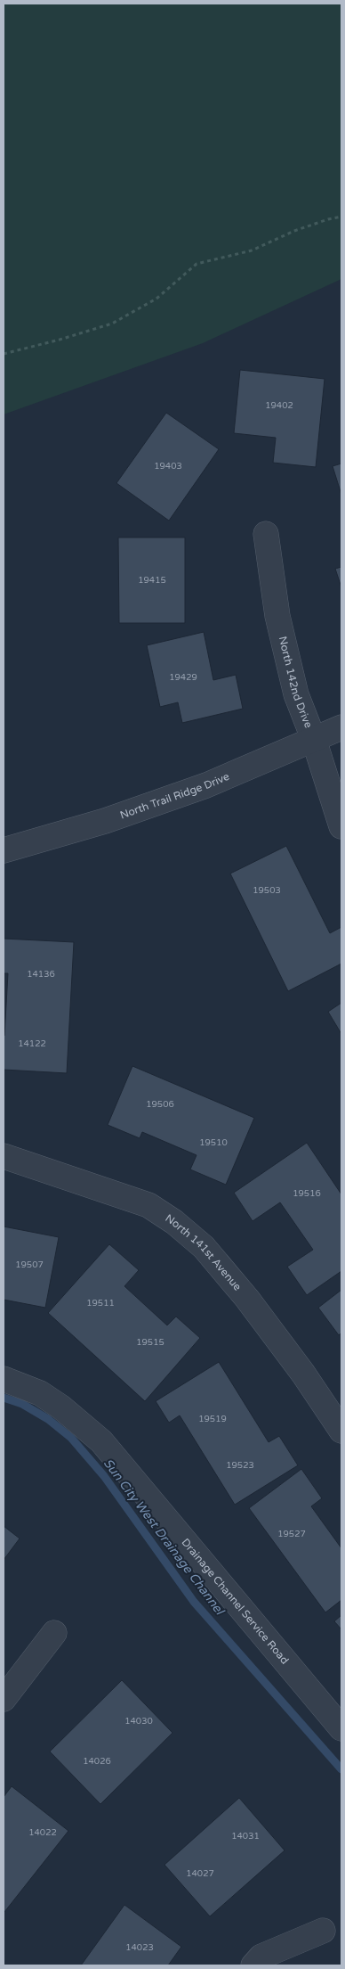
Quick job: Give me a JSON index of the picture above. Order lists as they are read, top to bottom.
{
  "streets": {
    "street": [
      "North 142nd Drive",
      "North Trail Ridge Drive",
      "North 141st Avenue",
      "Drainage Channel Service Road"
    ]
  },
  "crossings": [
    ["North 142nd Drive", "North Trail Ridge Drive"]
  ],
  "water": ["Sun City West Drainage Channel"],
  "house_numbers": [
    "19402",
    "19403",
    "19415",
    "19429",
    "19503",
    "14136",
    "14122",
    "19506",
    "19510",
    "19516",
    "19507",
    "19511",
    "19515",
    "19519",
    "19523",
    "19527",
    "14030",
    "14026",
    "14022",
    "14031",
    "14027",
    "14023"
  ]
}
